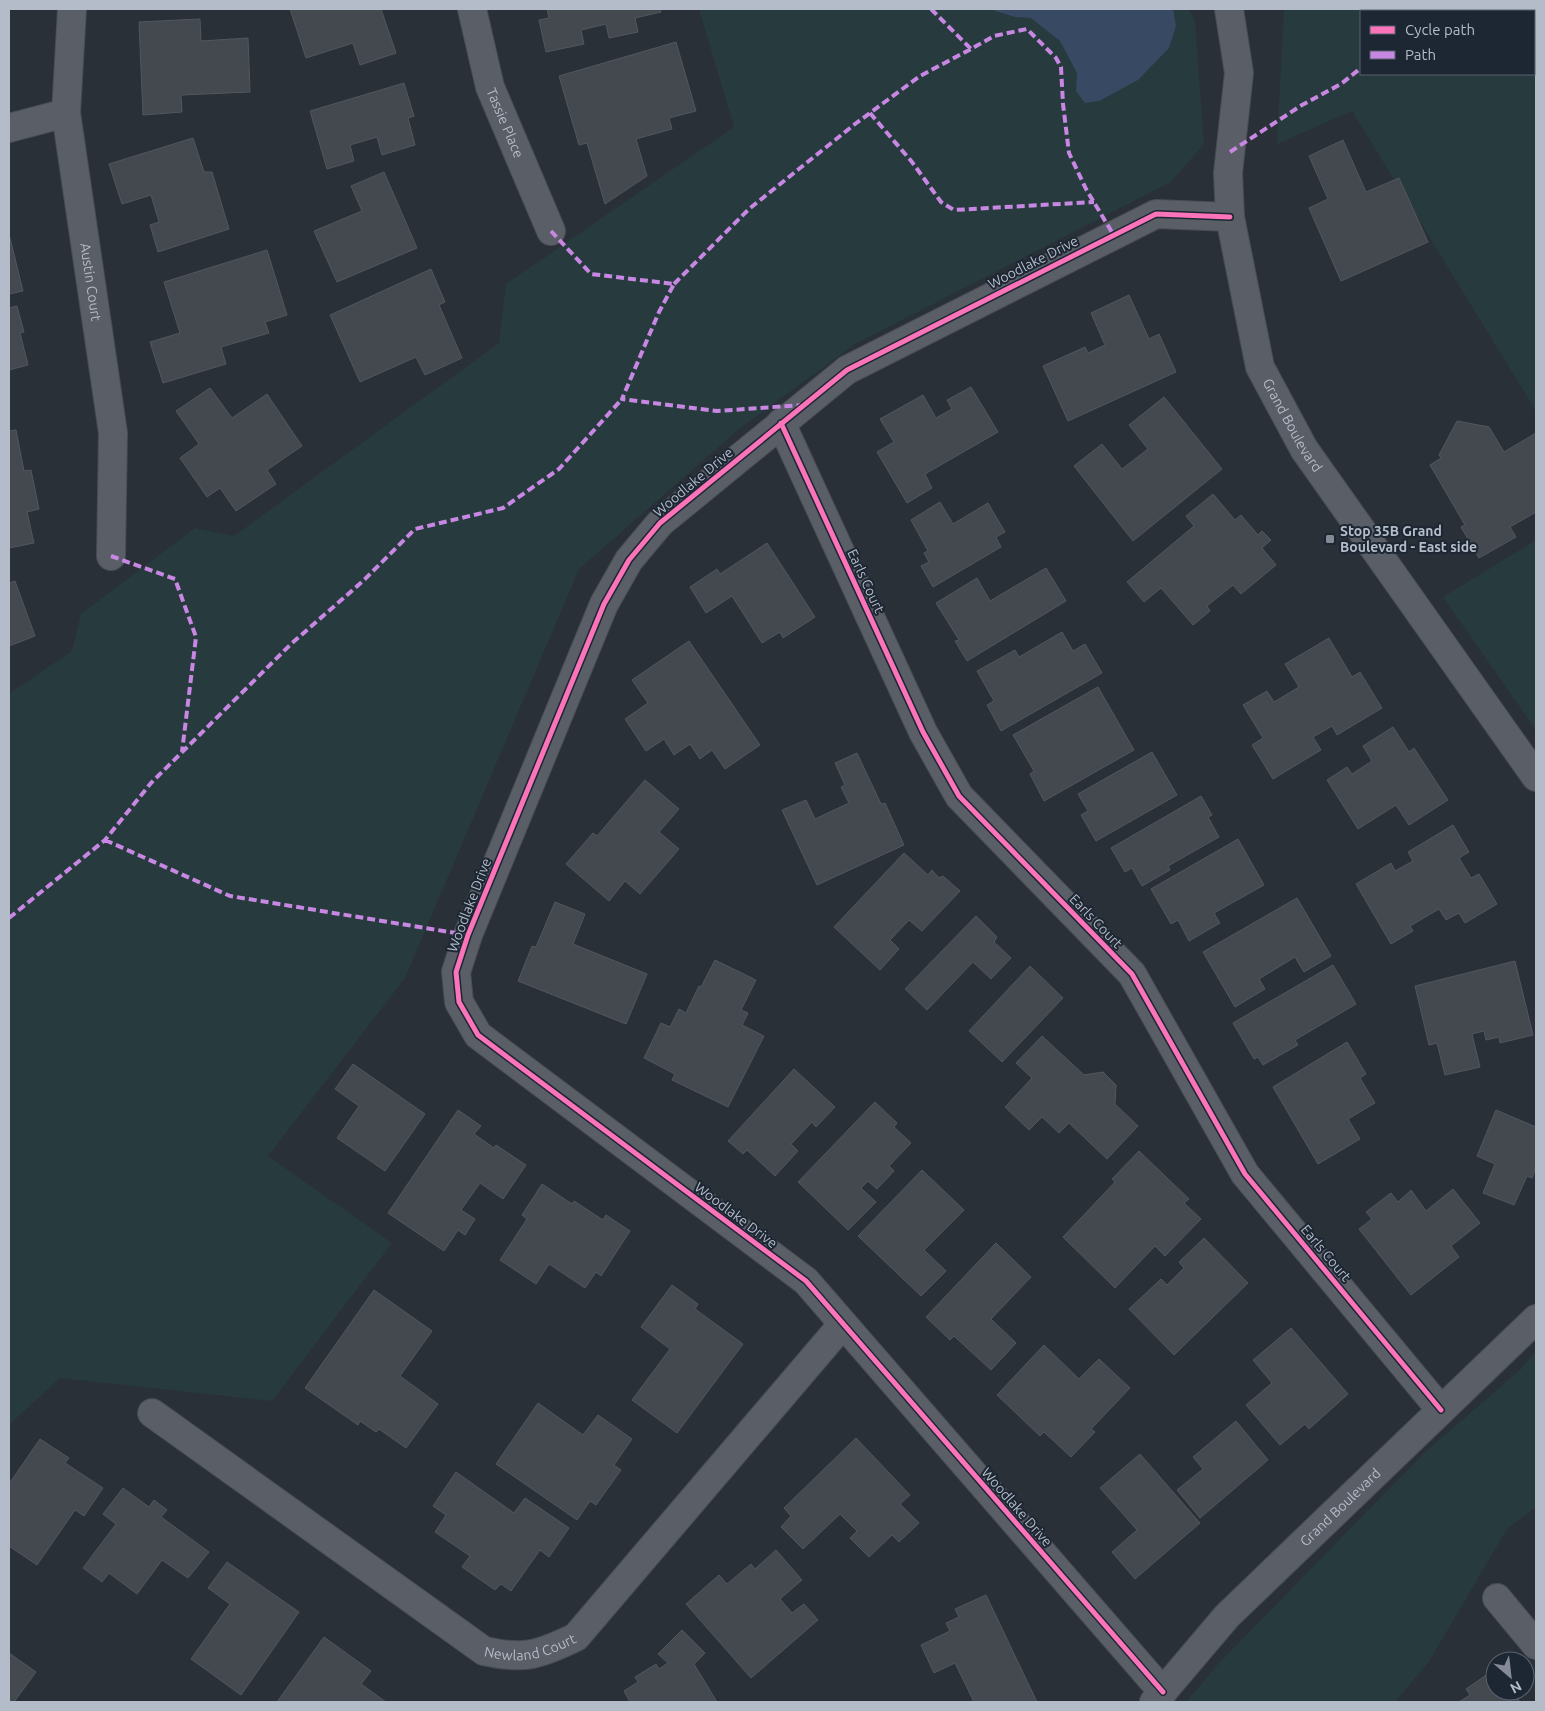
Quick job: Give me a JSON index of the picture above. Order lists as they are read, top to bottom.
{
  "streets": {
    "street": [
      "Tassie Place",
      "Woodlake Drive",
      "Austin Court",
      "Grand Boulevard",
      "Earls Court",
      "Newland Court"
    ]
  },
  "crossings": [
    ["Woodlake Drive", "Grand Boulevard"],
    ["Woodlake Drive", "Earls Court"],
    ["Woodlake Drive", "Newland Court"],
    ["Grand Boulevard", "Earls Court"]
  ],
  "places": {
    "transit": ["Stop 35B Grand Boulevard - East side"]
  },
  "legend": ["Cycle path", "Path"],
  "north": "bottom right"
}
